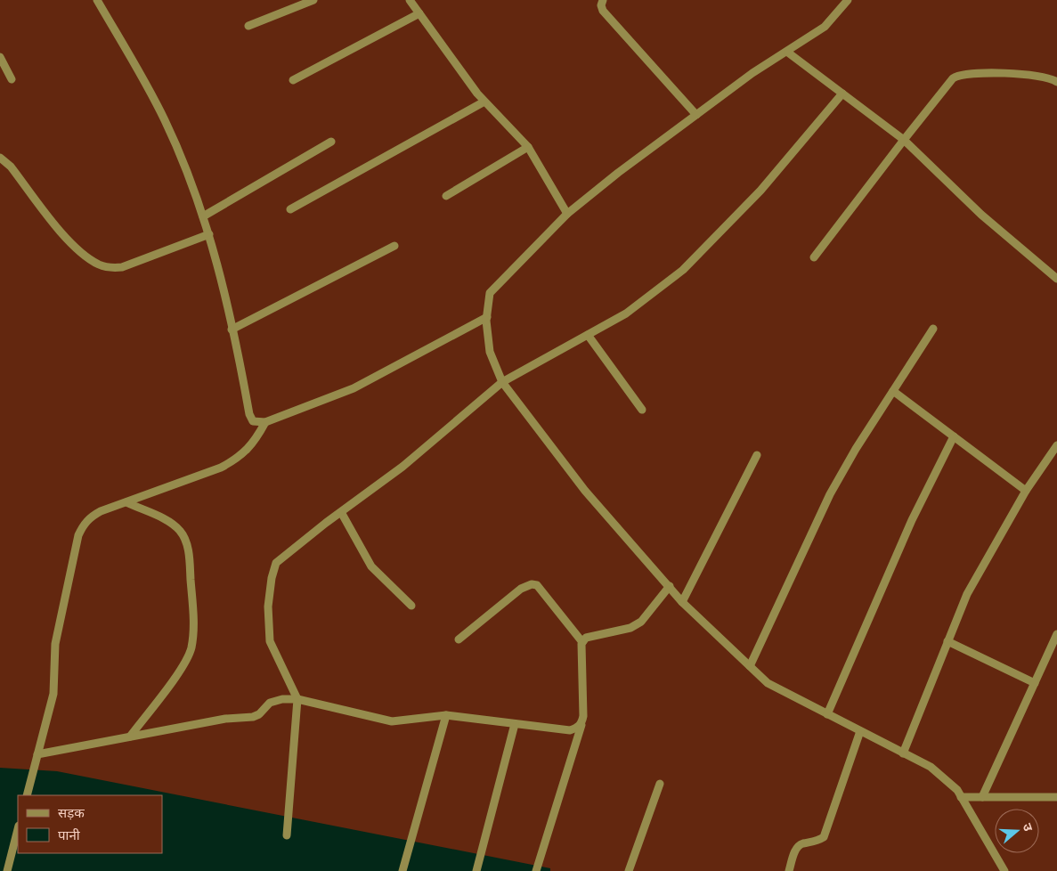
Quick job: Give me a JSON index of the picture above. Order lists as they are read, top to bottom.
{
  "legend": ["सड़क", "पानी"],
  "north": "right"
}
